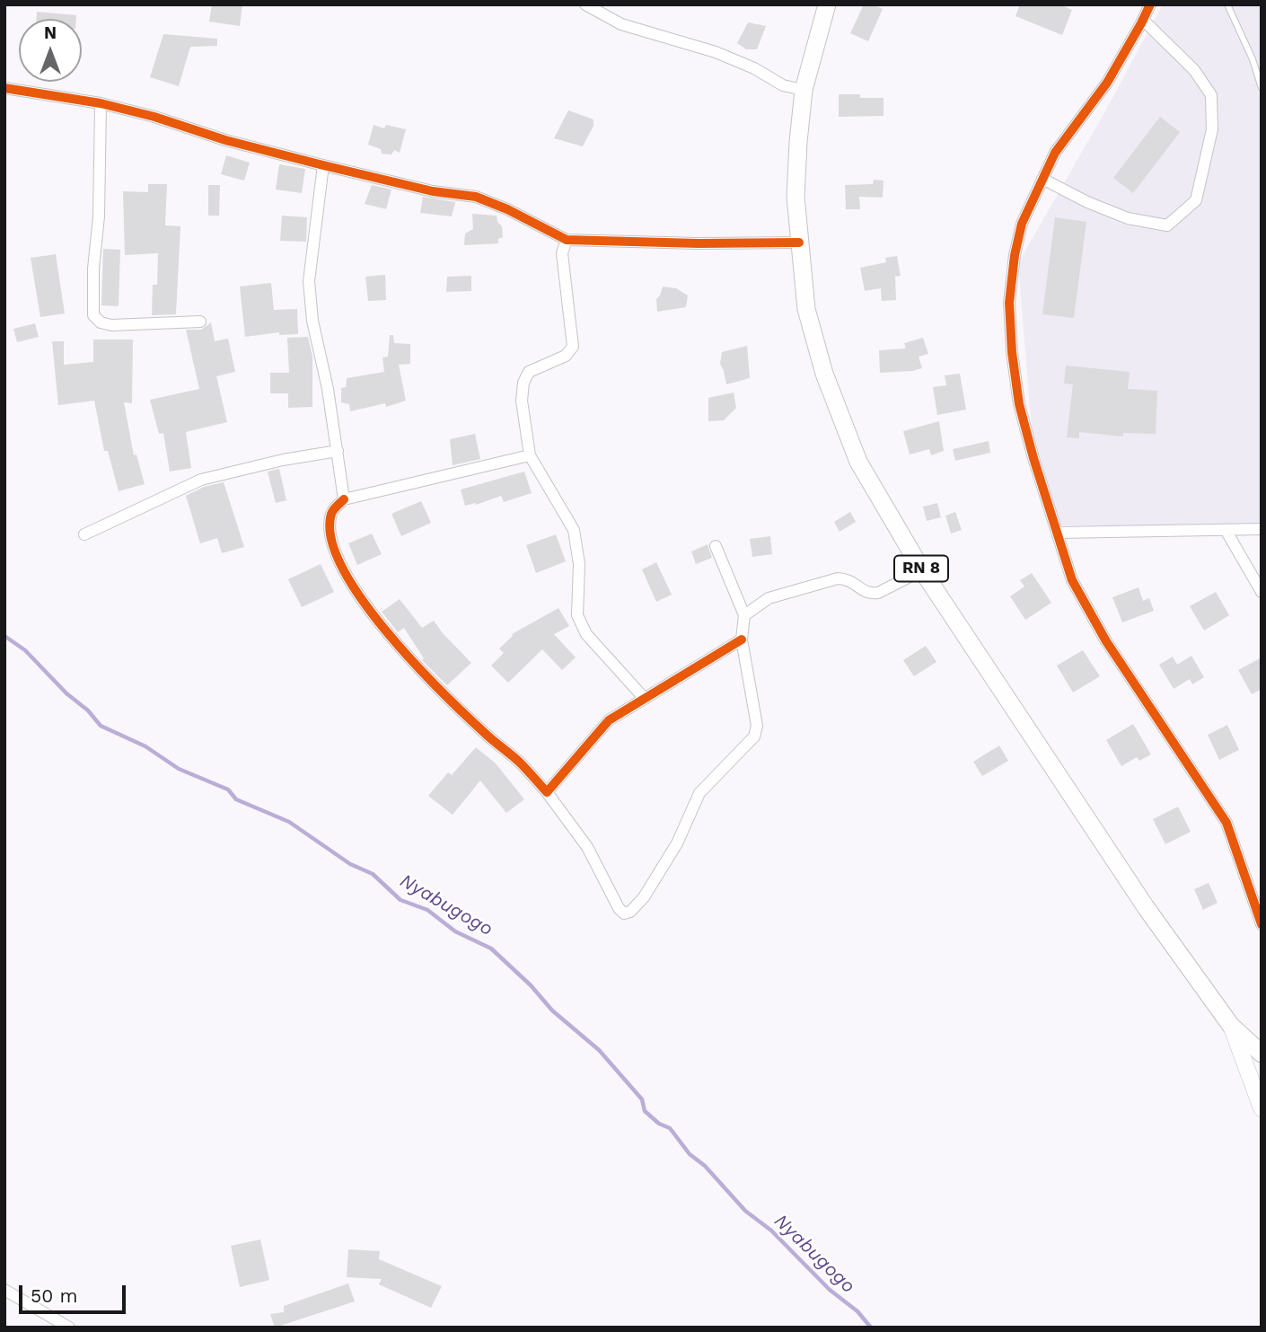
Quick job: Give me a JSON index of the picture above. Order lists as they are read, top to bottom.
{
  "streets": {
    "main road": ["RN 8"]
  },
  "water": ["Nyabugogo"],
  "scale_bar": "50 m",
  "north": "top"
}
